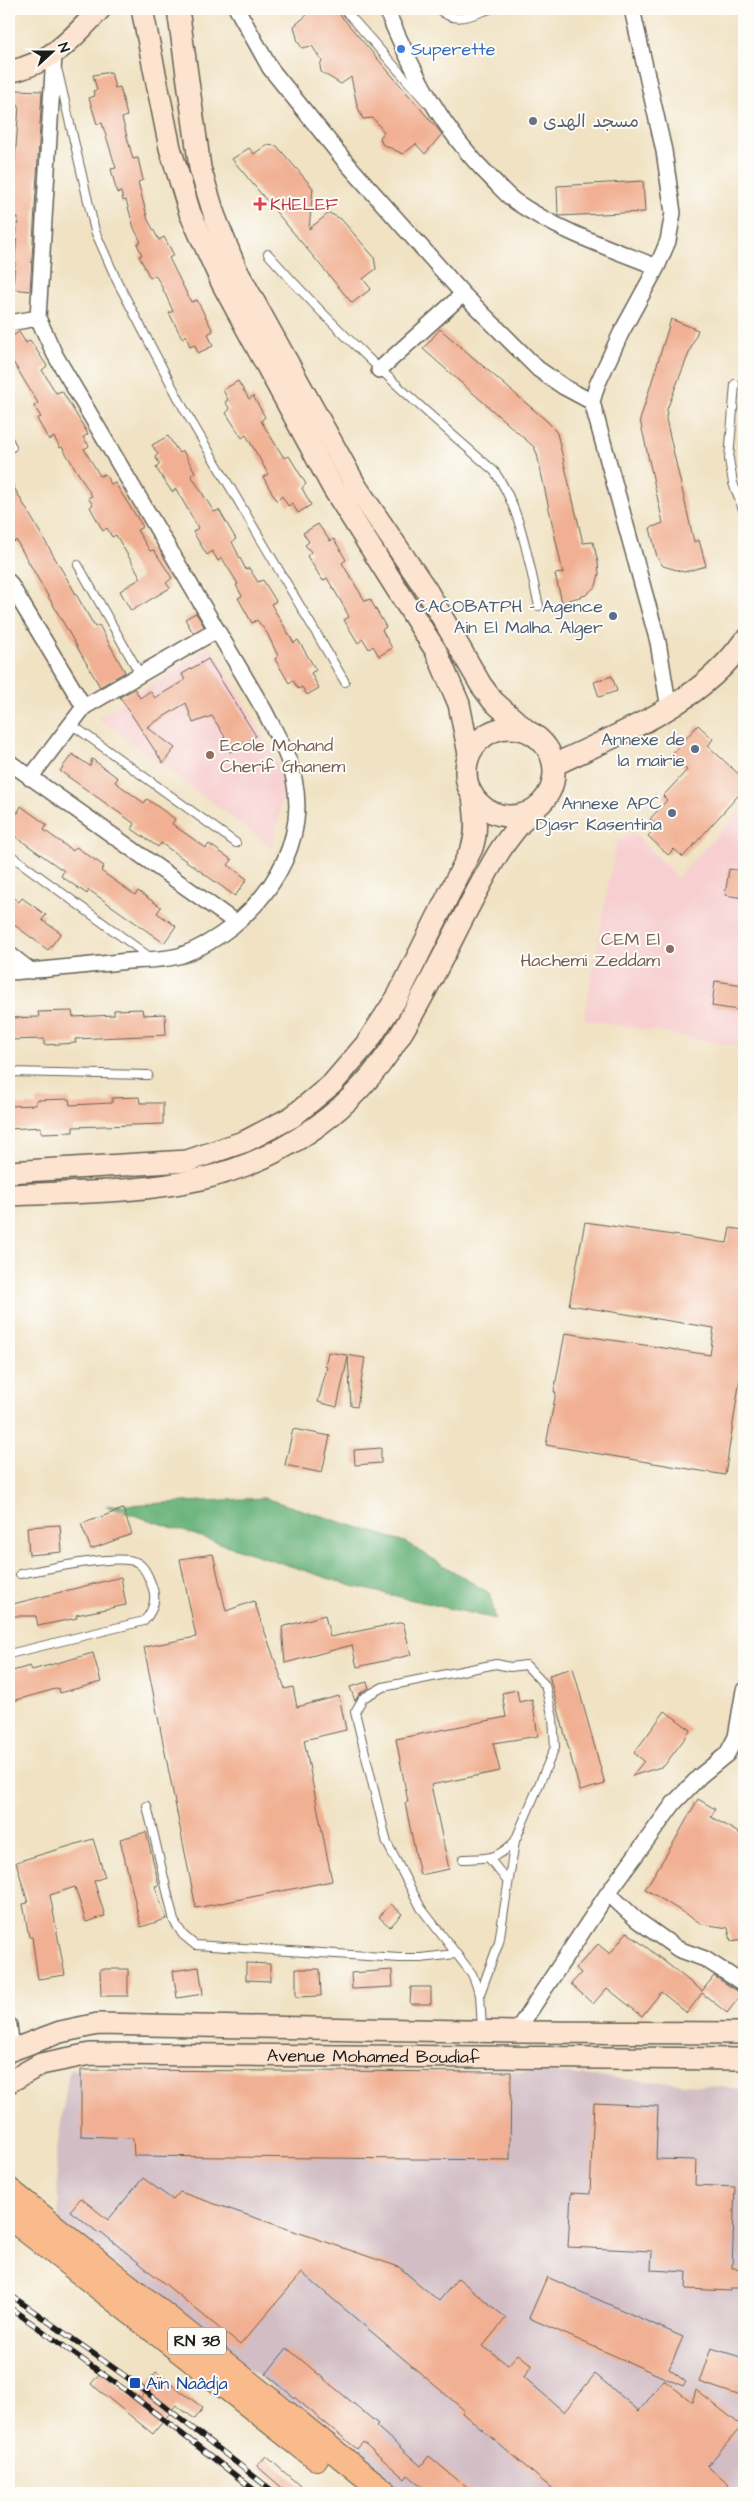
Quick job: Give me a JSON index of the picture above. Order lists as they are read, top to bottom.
{
  "streets": {
    "main road": ["Avenue Mohamed Boudiaf", "RN 38"]
  },
  "places": {
    "other": [
      "Superette",
      "مسجد الهدى",
      "CACOBATPH - Agence Ain El Malha. Alger",
      "Annexe de la mairie",
      "Ecole Mohand Cherif Ghanem",
      "Annexe APC Djasr Kasentina",
      "CEM El Hachemi Zeddam"
    ],
    "health": ["KHELEF"],
    "transit": ["Aïn Naâdja"]
  },
  "north": "right"
}
